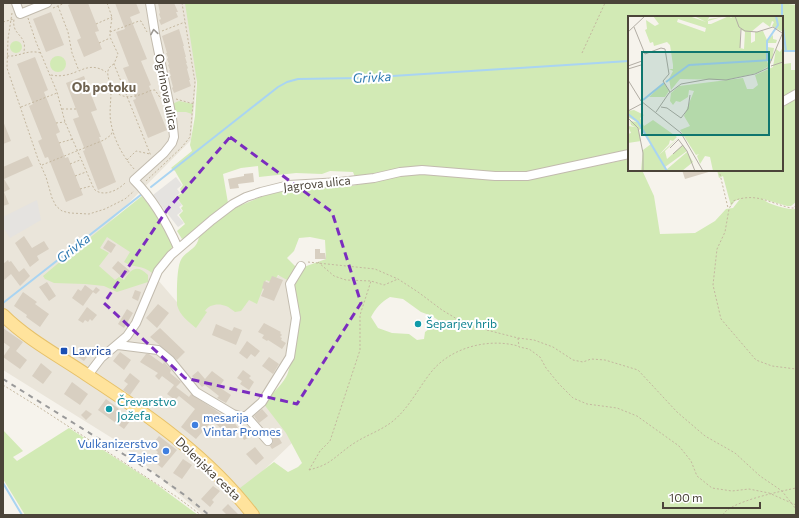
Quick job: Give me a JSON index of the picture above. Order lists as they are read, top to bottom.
{
  "streets": {
    "main road": ["Dolenjska cesta"],
    "street": ["Ogrinova ulica", "Jagrova ulica"]
  },
  "crossings": [
    ["Jagrova ulica", "Dolenjska cesta"]
  ],
  "districts": ["Ob potoku"],
  "water": ["Grivka"],
  "places": {
    "other": [
      "Šeparjev hrib",
      "Črevarstvo Jožefa",
      "mesarija Vintar Promes",
      "Vulkanizerstvo Zajec"
    ],
    "transit": ["Lavrica"]
  },
  "scale_bar": "100 m"
}
